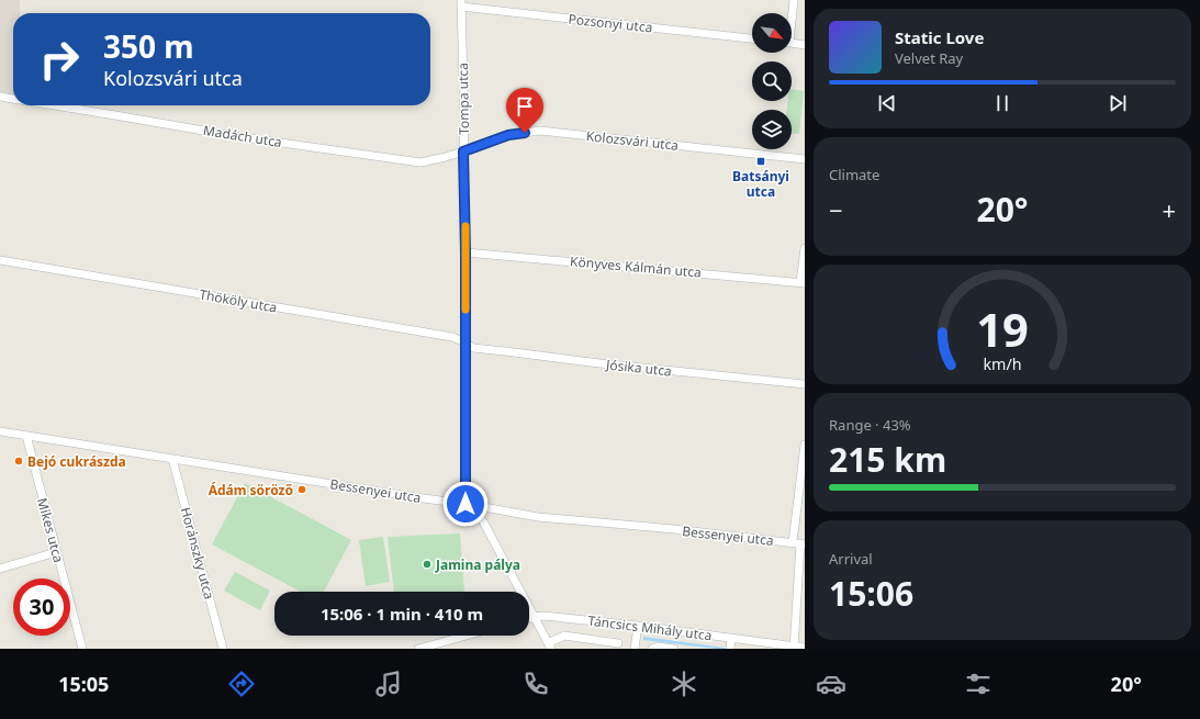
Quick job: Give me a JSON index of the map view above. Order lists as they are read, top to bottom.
{
  "streets": {
    "street": [
      "Pozsonyi utca",
      "Tompa utca",
      "Madách utca",
      "Kolozsvári utca",
      "Könyves Kálmán utca",
      "Thököly utca",
      "Jósika utca",
      "Bessenyei utca",
      "Mikes utca",
      "Horánszky utca",
      "Táncsics Mihály utca"
    ]
  },
  "crossings": [
    ["Pozsonyi utca", "Tompa utca"],
    ["Tompa utca", "Madách utca"],
    ["Tompa utca", "Kolozsvári utca"],
    ["Tompa utca", "Könyves Kálmán utca"],
    ["Tompa utca", "Thököly utca"],
    ["Tompa utca", "Bessenyei utca"],
    ["Madách utca", "Kolozsvári utca"],
    ["Thököly utca", "Jósika utca"],
    ["Bessenyei utca", "Mikes utca"],
    ["Bessenyei utca", "Horánszky utca"]
  ],
  "places": {
    "transit": ["Batsányi utca"],
    "other": ["Bejó cukrászda", "Ádám söröző", "Jamina pálya"]
  },
  "north": "bottom right",
  "page": {
    "turn": ["350 m", "Kolozsvári utca"],
    "song": ["Static Love", "Velvet Ray"],
    "tile": [
      "Climate",
      ["Range · 43%", "215 km"],
      ["Arrival", "15:06"]
    ],
    "heat": ["−", "20°", "+"],
    "limit": "30",
    "trip": "15:06 · 1 min · 410 m",
    "tabs": ["15:05", "20°"],
    "gauge": ["19", "km/h"]
  }
}
